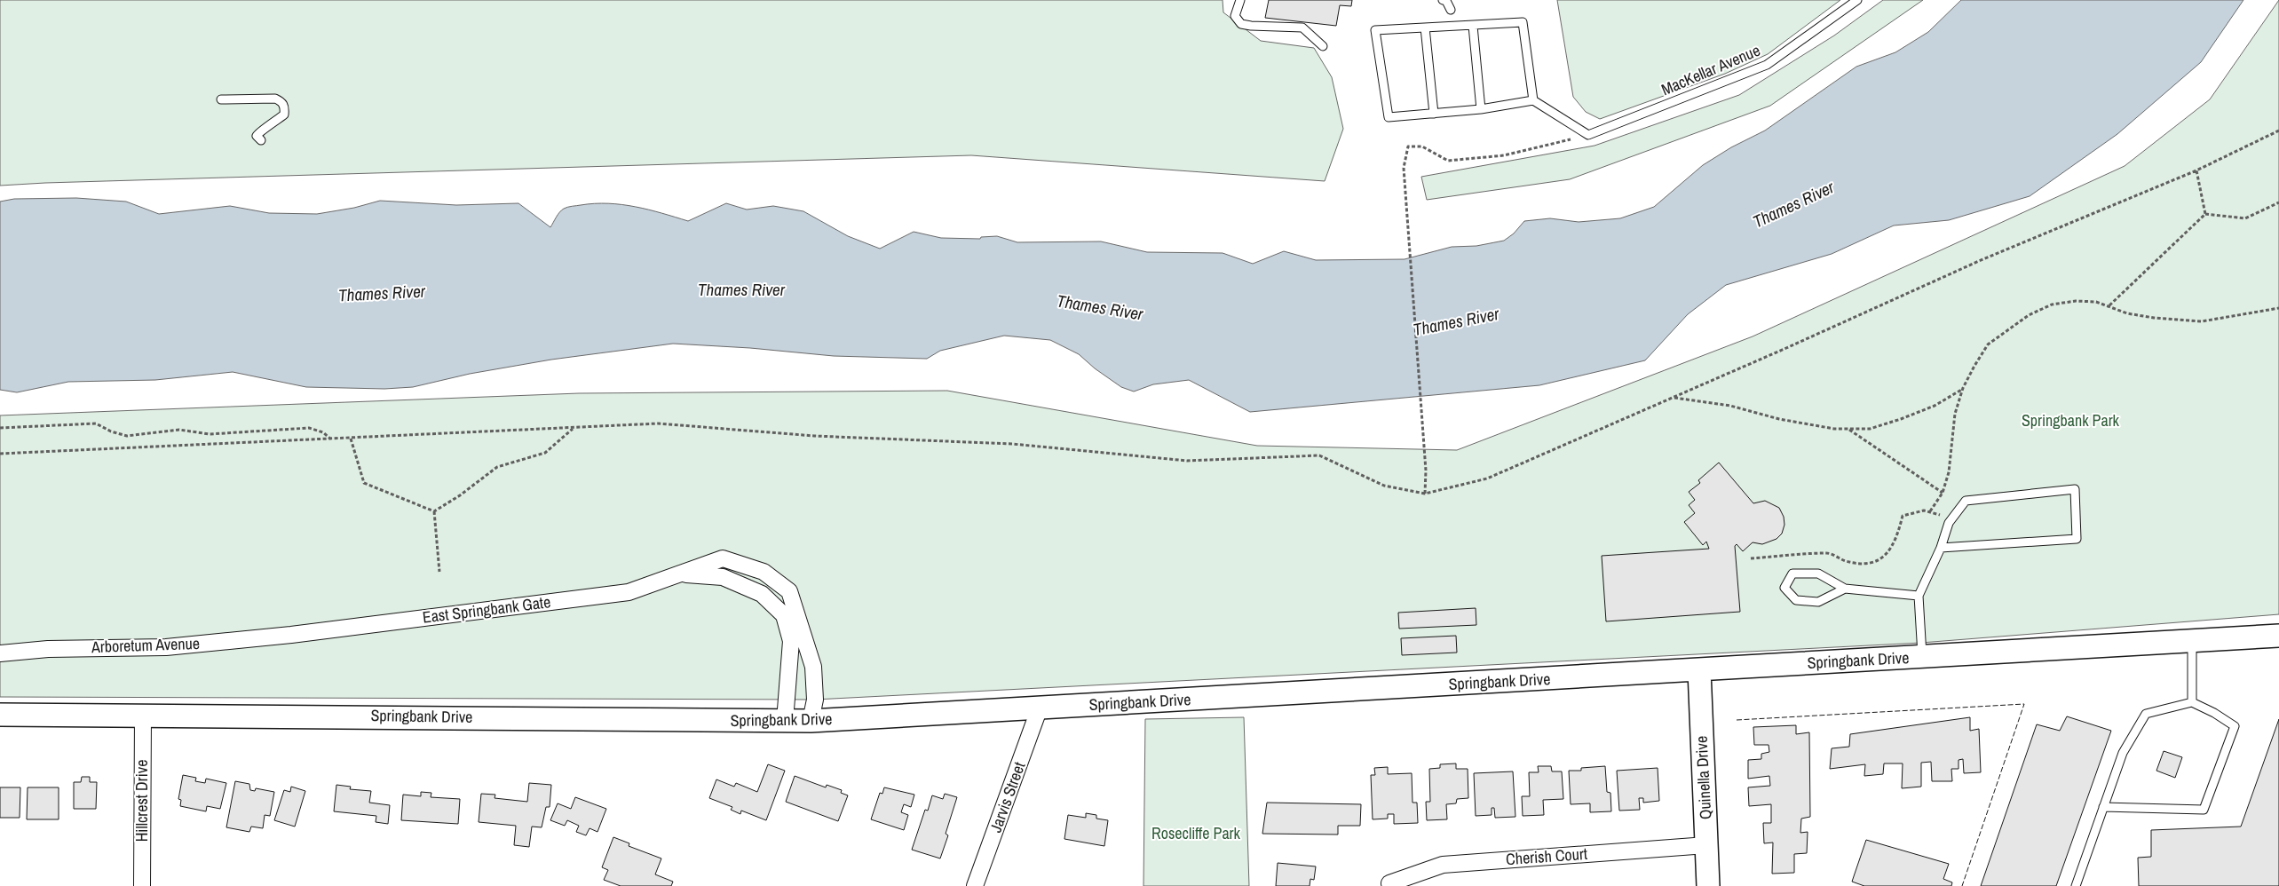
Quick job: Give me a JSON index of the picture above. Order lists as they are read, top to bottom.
{
  "streets": {
    "main road": ["Springbank Drive", "Quinella Drive"],
    "street": [
      "East Springbank Gate",
      "Arboretum Avenue",
      "Jarvis Street",
      "Hillcrest Drive",
      "Cherish Court"
    ],
    "lane": ["MacKellar Avenue"]
  },
  "crossings": [
    ["East Springbank Gate", "Arboretum Avenue"],
    ["East Springbank Gate", "Springbank Drive"],
    ["Springbank Drive", "Quinella Drive"],
    ["Springbank Drive", "Jarvis Street"],
    ["Springbank Drive", "Hillcrest Drive"],
    ["Quinella Drive", "Cherish Court"]
  ],
  "water": ["Thames River"],
  "parks": ["Springbank Park", "Rosecliffe Park"]
}
